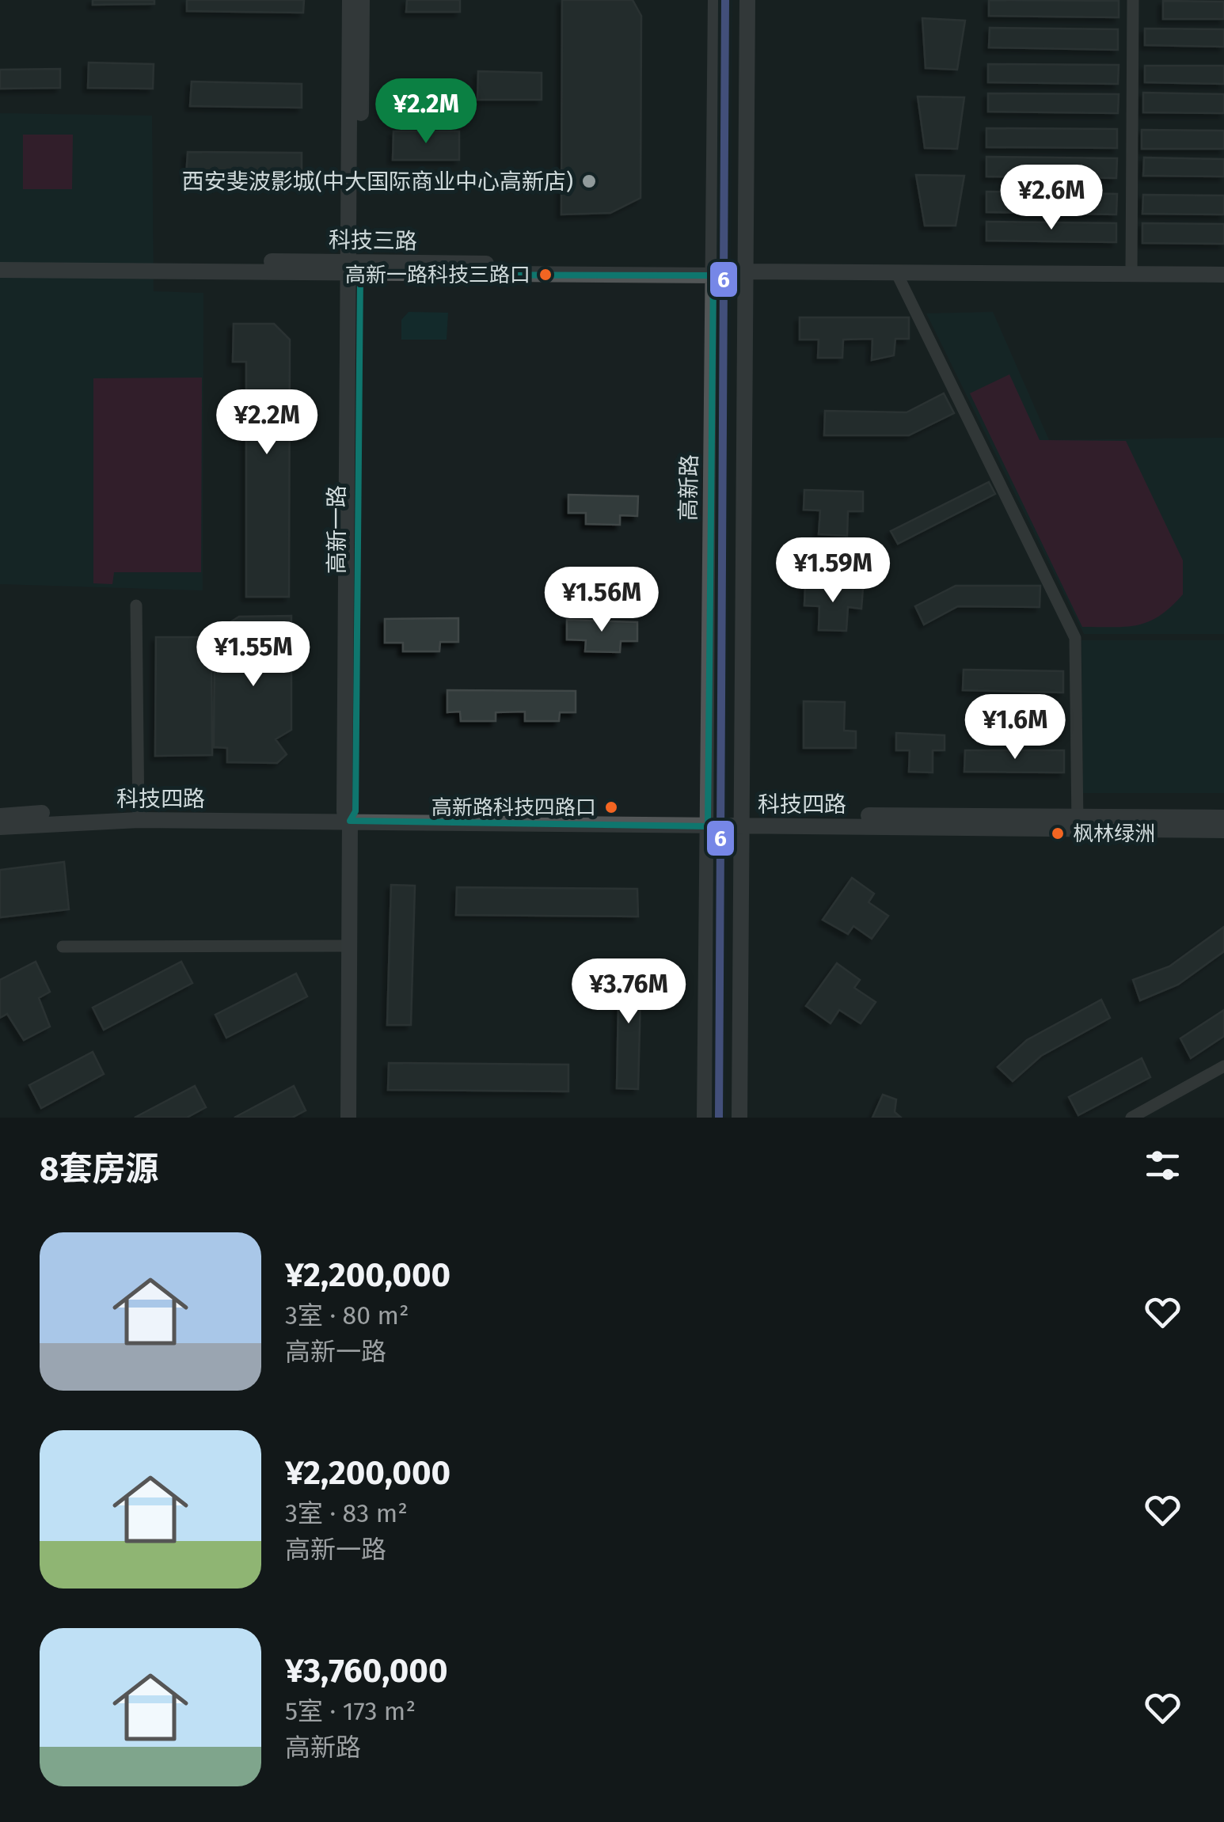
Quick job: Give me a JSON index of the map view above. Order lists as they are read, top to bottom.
{
  "streets": {
    "street": [
      "科技三路",
      "高新路",
      "高新一路",
      "科技四路"
    ]
  },
  "crossings": [
    ["科技三路", "高新路"],
    ["科技三路", "高新一路"],
    ["高新路", "科技四路"],
    ["高新一路", "科技四路"]
  ],
  "places": [
    "西安斐波影城(中大国际商业中心高新店)",
    "高新一路科技三路口",
    "高新路科技四路口",
    "枫林绿洲"
  ],
  "lines": ["transit line 6"],
  "page": {
    "price": [
      "¥2.2M",
      "¥2.6M",
      "¥2.2M",
      "¥1.59M",
      "¥1.56M",
      "¥1.55M",
      "¥1.6M",
      "¥3.76M"
    ],
    "heading": "8套房源",
    "list": [
      {
        "name": "¥2,200,000",
        "note": "3室 · 80 m² · 高新一路"
      },
      {
        "name": "¥2,200,000",
        "note": "3室 · 83 m² · 高新一路"
      },
      {
        "name": "¥3,760,000",
        "note": "5室 · 173 m² · 高新路"
      }
    ]
  }
}
